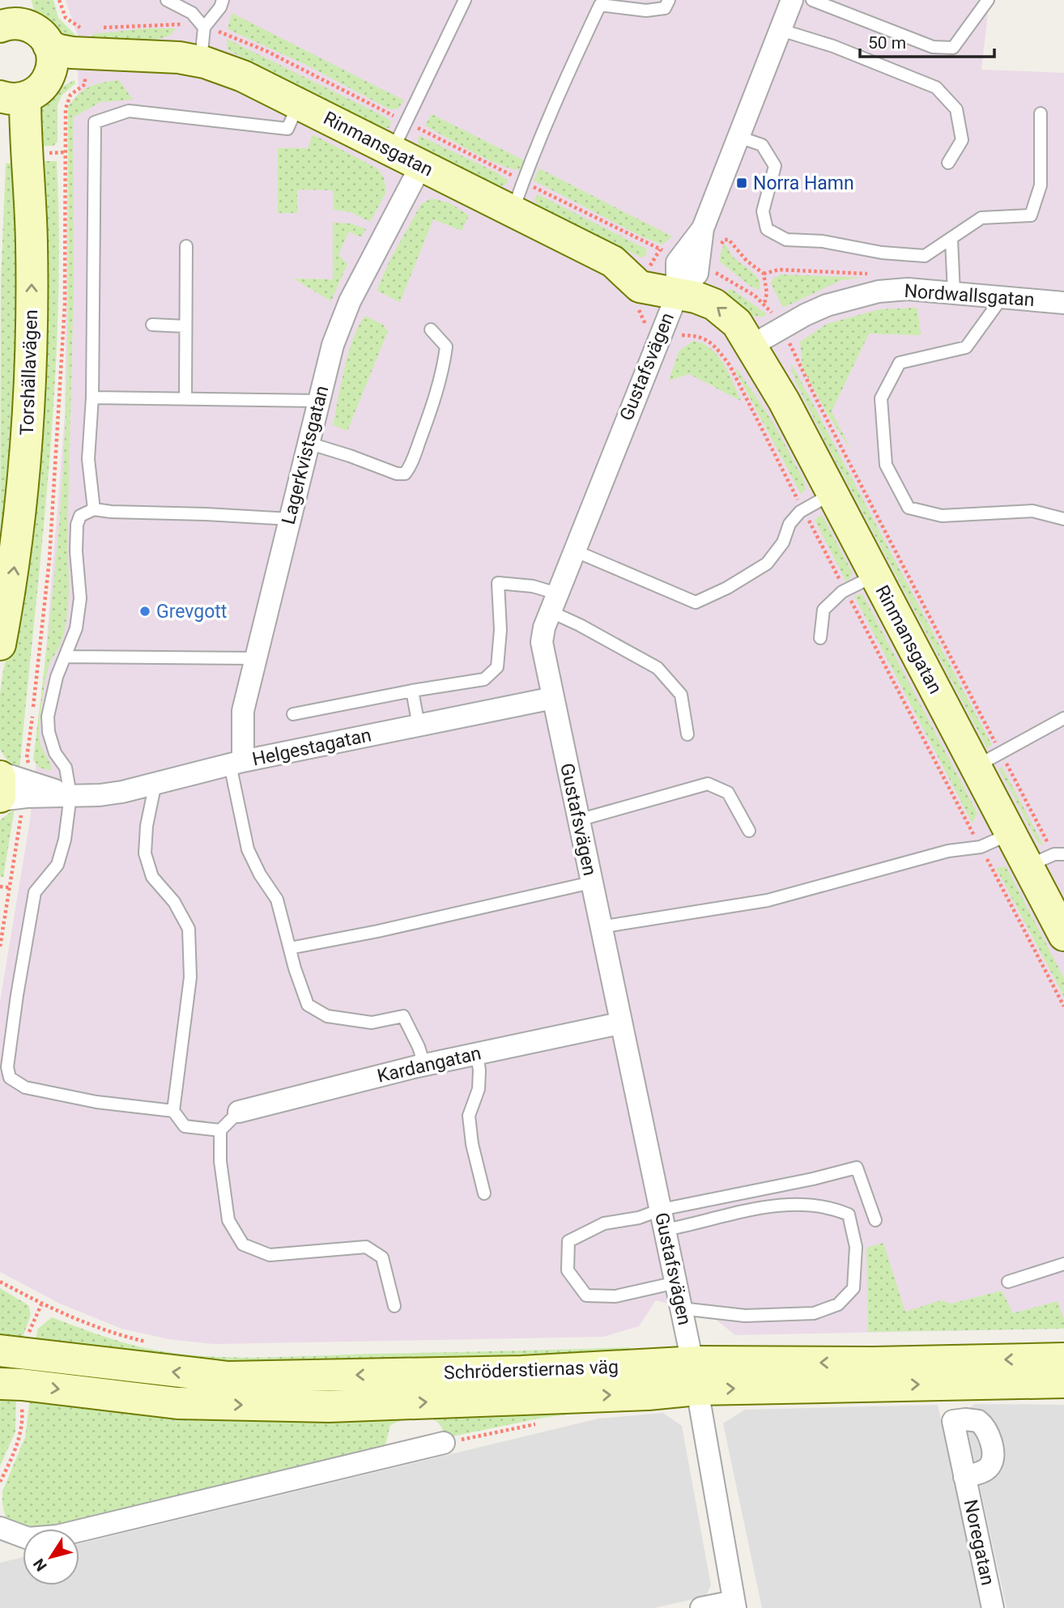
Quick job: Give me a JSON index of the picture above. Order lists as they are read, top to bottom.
{
  "streets": {
    "street": [
      "Rinmansgatan",
      "Nordwallsgatan",
      "Gustafsvägen",
      "Torshällavägen",
      "Lagerkvistsgatan",
      "Helgestagatan",
      "Kardangatan",
      "Schröderstiernas väg",
      "Noregatan"
    ]
  },
  "crossings": [
    ["Rinmansgatan", "Nordwallsgatan"],
    ["Rinmansgatan", "Gustafsvägen"],
    ["Rinmansgatan", "Torshällavägen"],
    ["Rinmansgatan", "Lagerkvistsgatan"],
    ["Gustafsvägen", "Helgestagatan"],
    ["Gustafsvägen", "Kardangatan"],
    ["Gustafsvägen", "Schröderstiernas väg"],
    ["Lagerkvistsgatan", "Helgestagatan"]
  ],
  "one_way": ["Torshällavägen"],
  "places": {
    "transit": ["Norra Hamn"],
    "other": ["Grevgott"]
  },
  "scale_bar": "50 m",
  "north": "bottom left"
}
